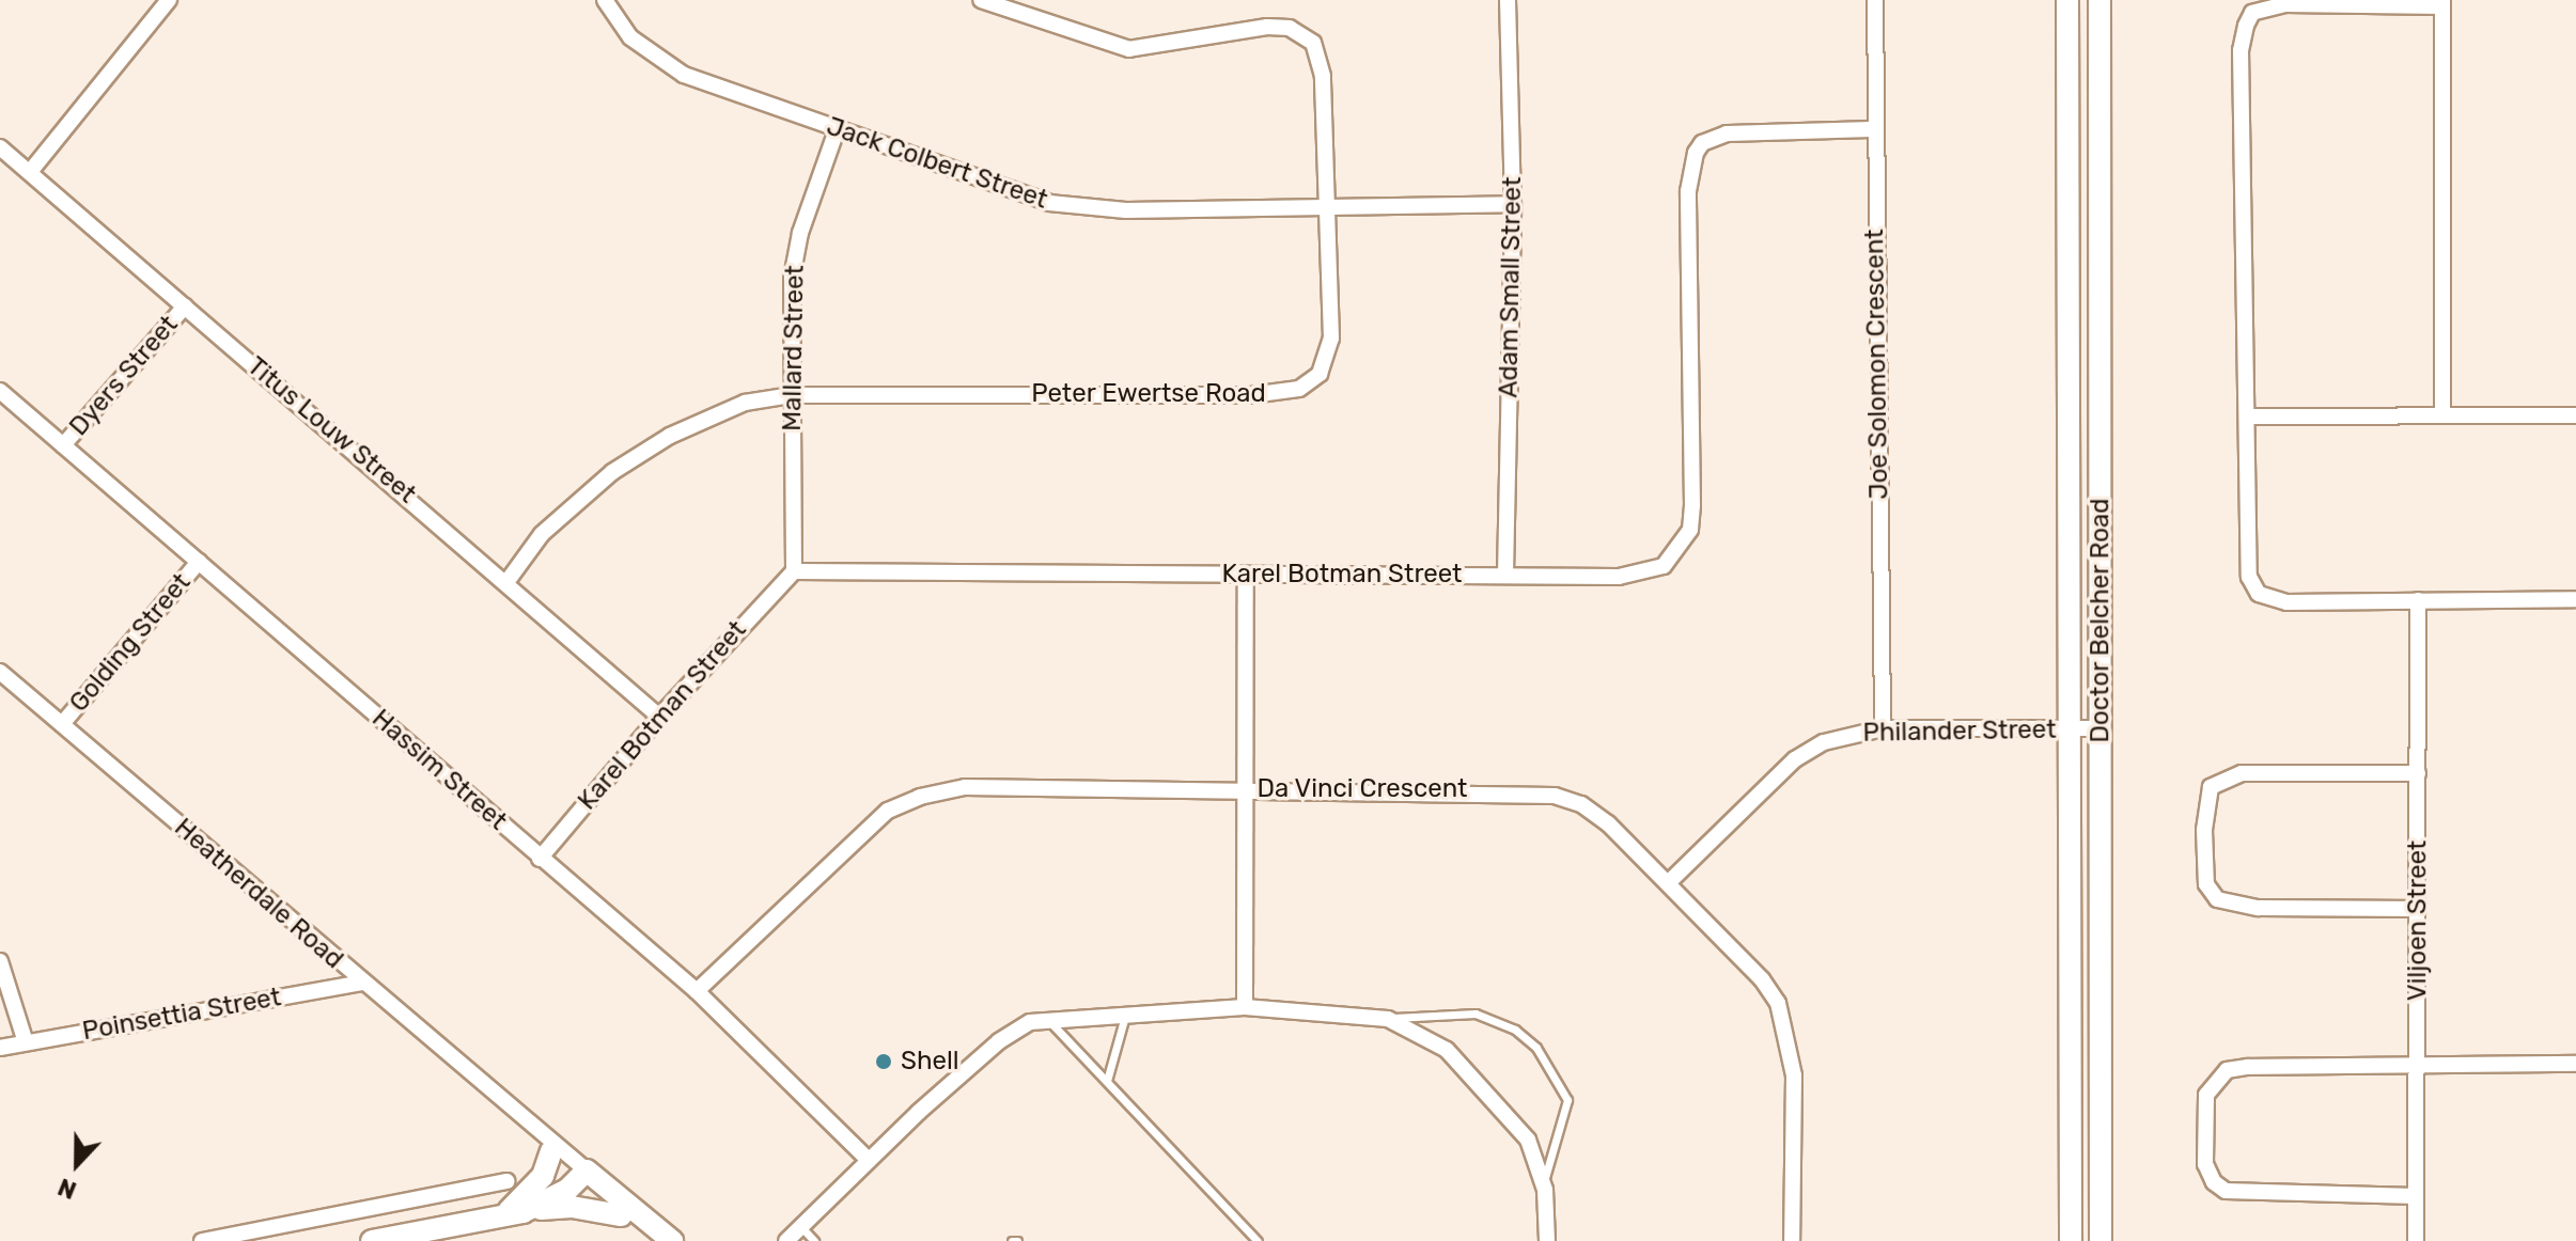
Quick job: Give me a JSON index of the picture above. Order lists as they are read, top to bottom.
{
  "streets": {
    "main road": ["Doctor Belcher Road", "Heatherdale Road"],
    "street": [
      "Jack Colbert Street",
      "Adam Small Street",
      "Mallard Street",
      "Joe Solomon Crescent",
      "Dyers Street",
      "Peter Ewertse Road",
      "Titus Louw Street",
      "Karel Botman Street",
      "Golding Street",
      "Philander Street",
      "Hassim Street",
      "Da Vinci Crescent",
      "Viljoen Street",
      "Poinsettia Street"
    ]
  },
  "crossings": [
    ["Jack Colbert Street", "Adam Small Street"],
    ["Jack Colbert Street", "Mallard Street"],
    ["Jack Colbert Street", "Peter Ewertse Road"],
    ["Adam Small Street", "Karel Botman Street"],
    ["Mallard Street", "Peter Ewertse Road"],
    ["Mallard Street", "Karel Botman Street"],
    ["Joe Solomon Crescent", "Karel Botman Street"],
    ["Joe Solomon Crescent", "Philander Street"],
    ["Dyers Street", "Titus Louw Street"],
    ["Dyers Street", "Hassim Street"],
    ["Peter Ewertse Road", "Titus Louw Street"],
    ["Titus Louw Street", "Karel Botman Street"],
    ["Karel Botman Street", "Hassim Street"],
    ["Doctor Belcher Road", "Philander Street"],
    ["Golding Street", "Hassim Street"],
    ["Golding Street", "Heatherdale Road"],
    ["Philander Street", "Da Vinci Crescent"],
    ["Hassim Street", "Da Vinci Crescent"],
    ["Heatherdale Road", "Poinsettia Street"]
  ],
  "places": ["Shell"],
  "north": "bottom"
}
